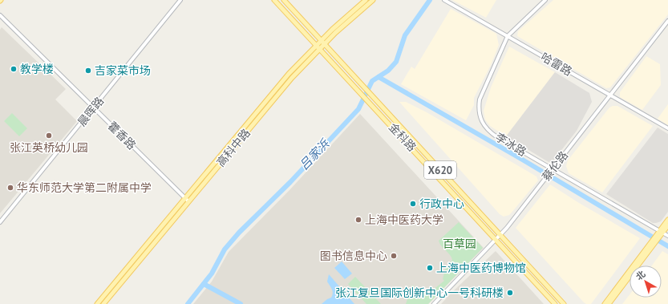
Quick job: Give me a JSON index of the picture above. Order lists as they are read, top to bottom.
{
  "streets": {
    "main road": ["金科路", "高科中路", "X620"],
    "street": [
      "哈雷路",
      "晨晖路",
      "藿香路",
      "李冰路",
      "蔡伦路"
    ]
  },
  "crossings": [
    ["哈雷路", "李冰路"],
    ["哈雷路", "蔡伦路"],
    ["晨晖路", "藿香路"],
    ["藿香路", "高科中路"],
    ["金科路", "高科中路"],
    ["金科路", "蔡伦路"],
    ["李冰路", "蔡伦路"]
  ],
  "water": ["吕家浜"],
  "parks": ["百草园"],
  "places": [
    "教学楼",
    "吉家菜市场",
    "张江英桥幼儿园",
    "华东师范大学第二附属中学",
    "行政中心",
    "上海中医药大学",
    "图书信息中心",
    "上海中医药博物馆",
    "张江复旦国际创新中心一号科研楼"
  ],
  "north": "top left"
}
